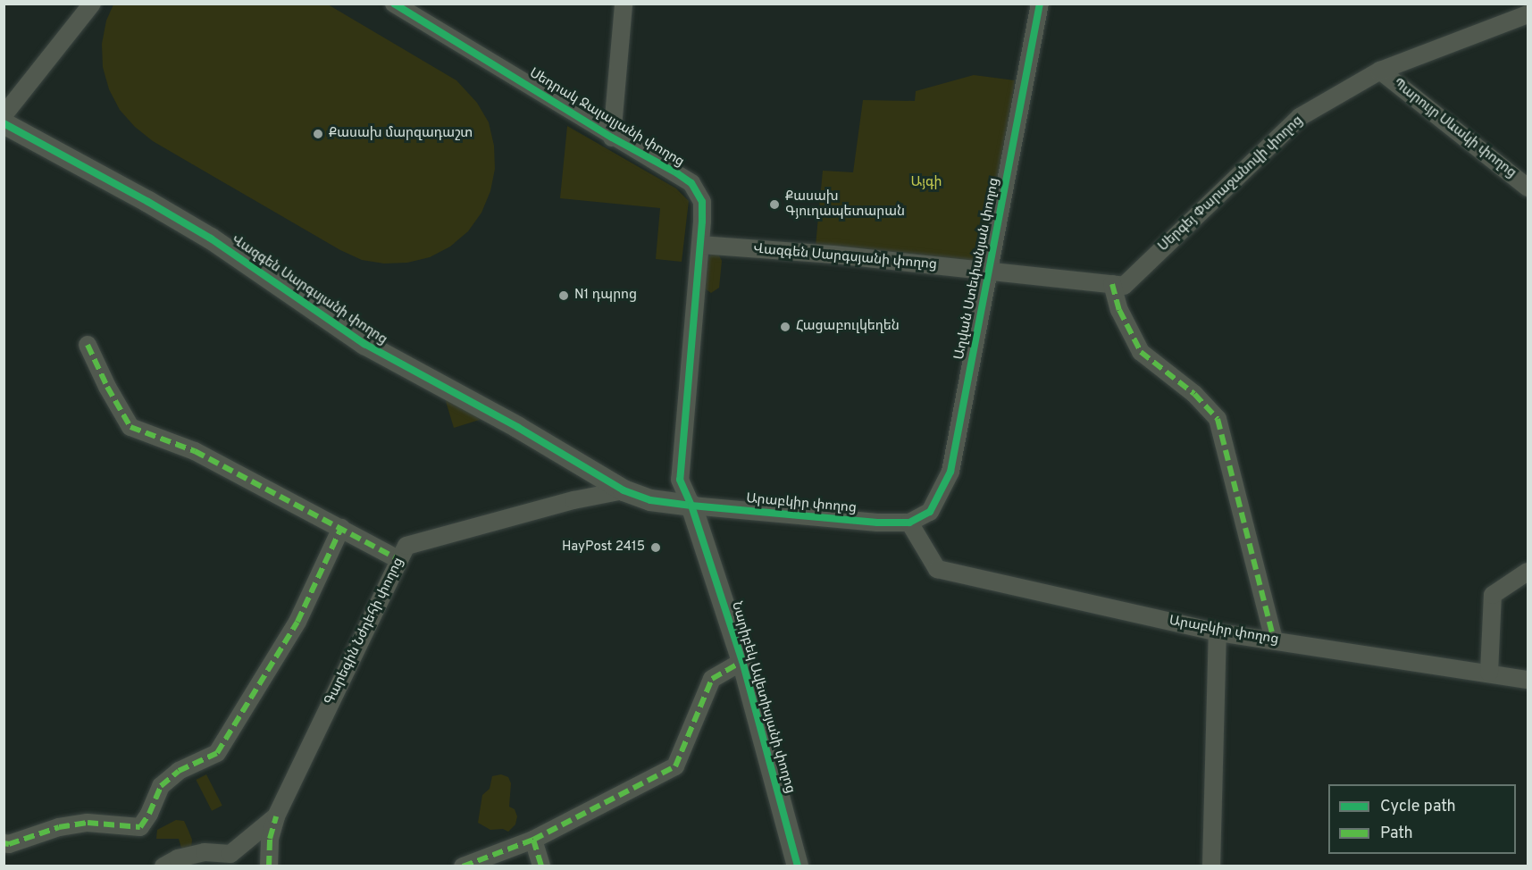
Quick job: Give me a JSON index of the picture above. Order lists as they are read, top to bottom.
{
  "streets": {
    "street": [
      "Սեդրակ Ջալալյանի փողոց",
      "Պարույր Սևակի փողոց",
      "Սերգեյ Փարաջանովի փողոց",
      "Վազգեն Սարգսյանի փողոց",
      "Աղվան Ստեփանյան փողոց",
      "Արաբկիր փողոց",
      "Գարեգին Նժդեհի փողոց",
      "Նարիբեկ Ավետիսյանի փողոց"
    ]
  },
  "crossings": [
    ["Սեդրակ Ջալալյանի փողոց", "Վազգեն Սարգսյանի փողոց"],
    ["Սեդրակ Ջալալյանի փողոց", "Արաբկիր փողոց"],
    ["Սեդրակ Ջալալյանի փողոց", "Նարիբեկ Ավետիսյանի փողոց"],
    ["Պարույր Սևակի փողոց", "Սերգեյ Փարաջանովի փողոց"],
    ["Սերգեյ Փարաջանովի փողոց", "Վազգեն Սարգսյանի փողոց"],
    ["Սերգեյ Փարաջանովի փողոց", "Աղվան Ստեփանյան փողոց"],
    ["Վազգեն Սարգսյանի փողոց", "Աղվան Ստեփանյան փողոց"],
    ["Վազգեն Սարգսյանի փողոց", "Արաբկիր փողոց"],
    ["Վազգեն Սարգսյանի փողոց", "Գարեգին Նժդեհի փողոց"],
    ["Վազգեն Սարգսյանի փողոց", "Նարիբեկ Ավետիսյանի փողոց"],
    ["Աղվան Ստեփանյան փողոց", "Արաբկիր փողոց"],
    ["Արաբկիր փողոց", "Նարիբեկ Ավետիսյանի փողոց"]
  ],
  "parks": ["Այգի"],
  "places": [
    "Քասախ մարզադաշտ",
    "Քասախ Գյուղապետարան",
    "N1 դպրոց",
    "Հացաբուլկեղեն",
    "HayPost 2415"
  ],
  "legend": ["Cycle path", "Path"]
}
